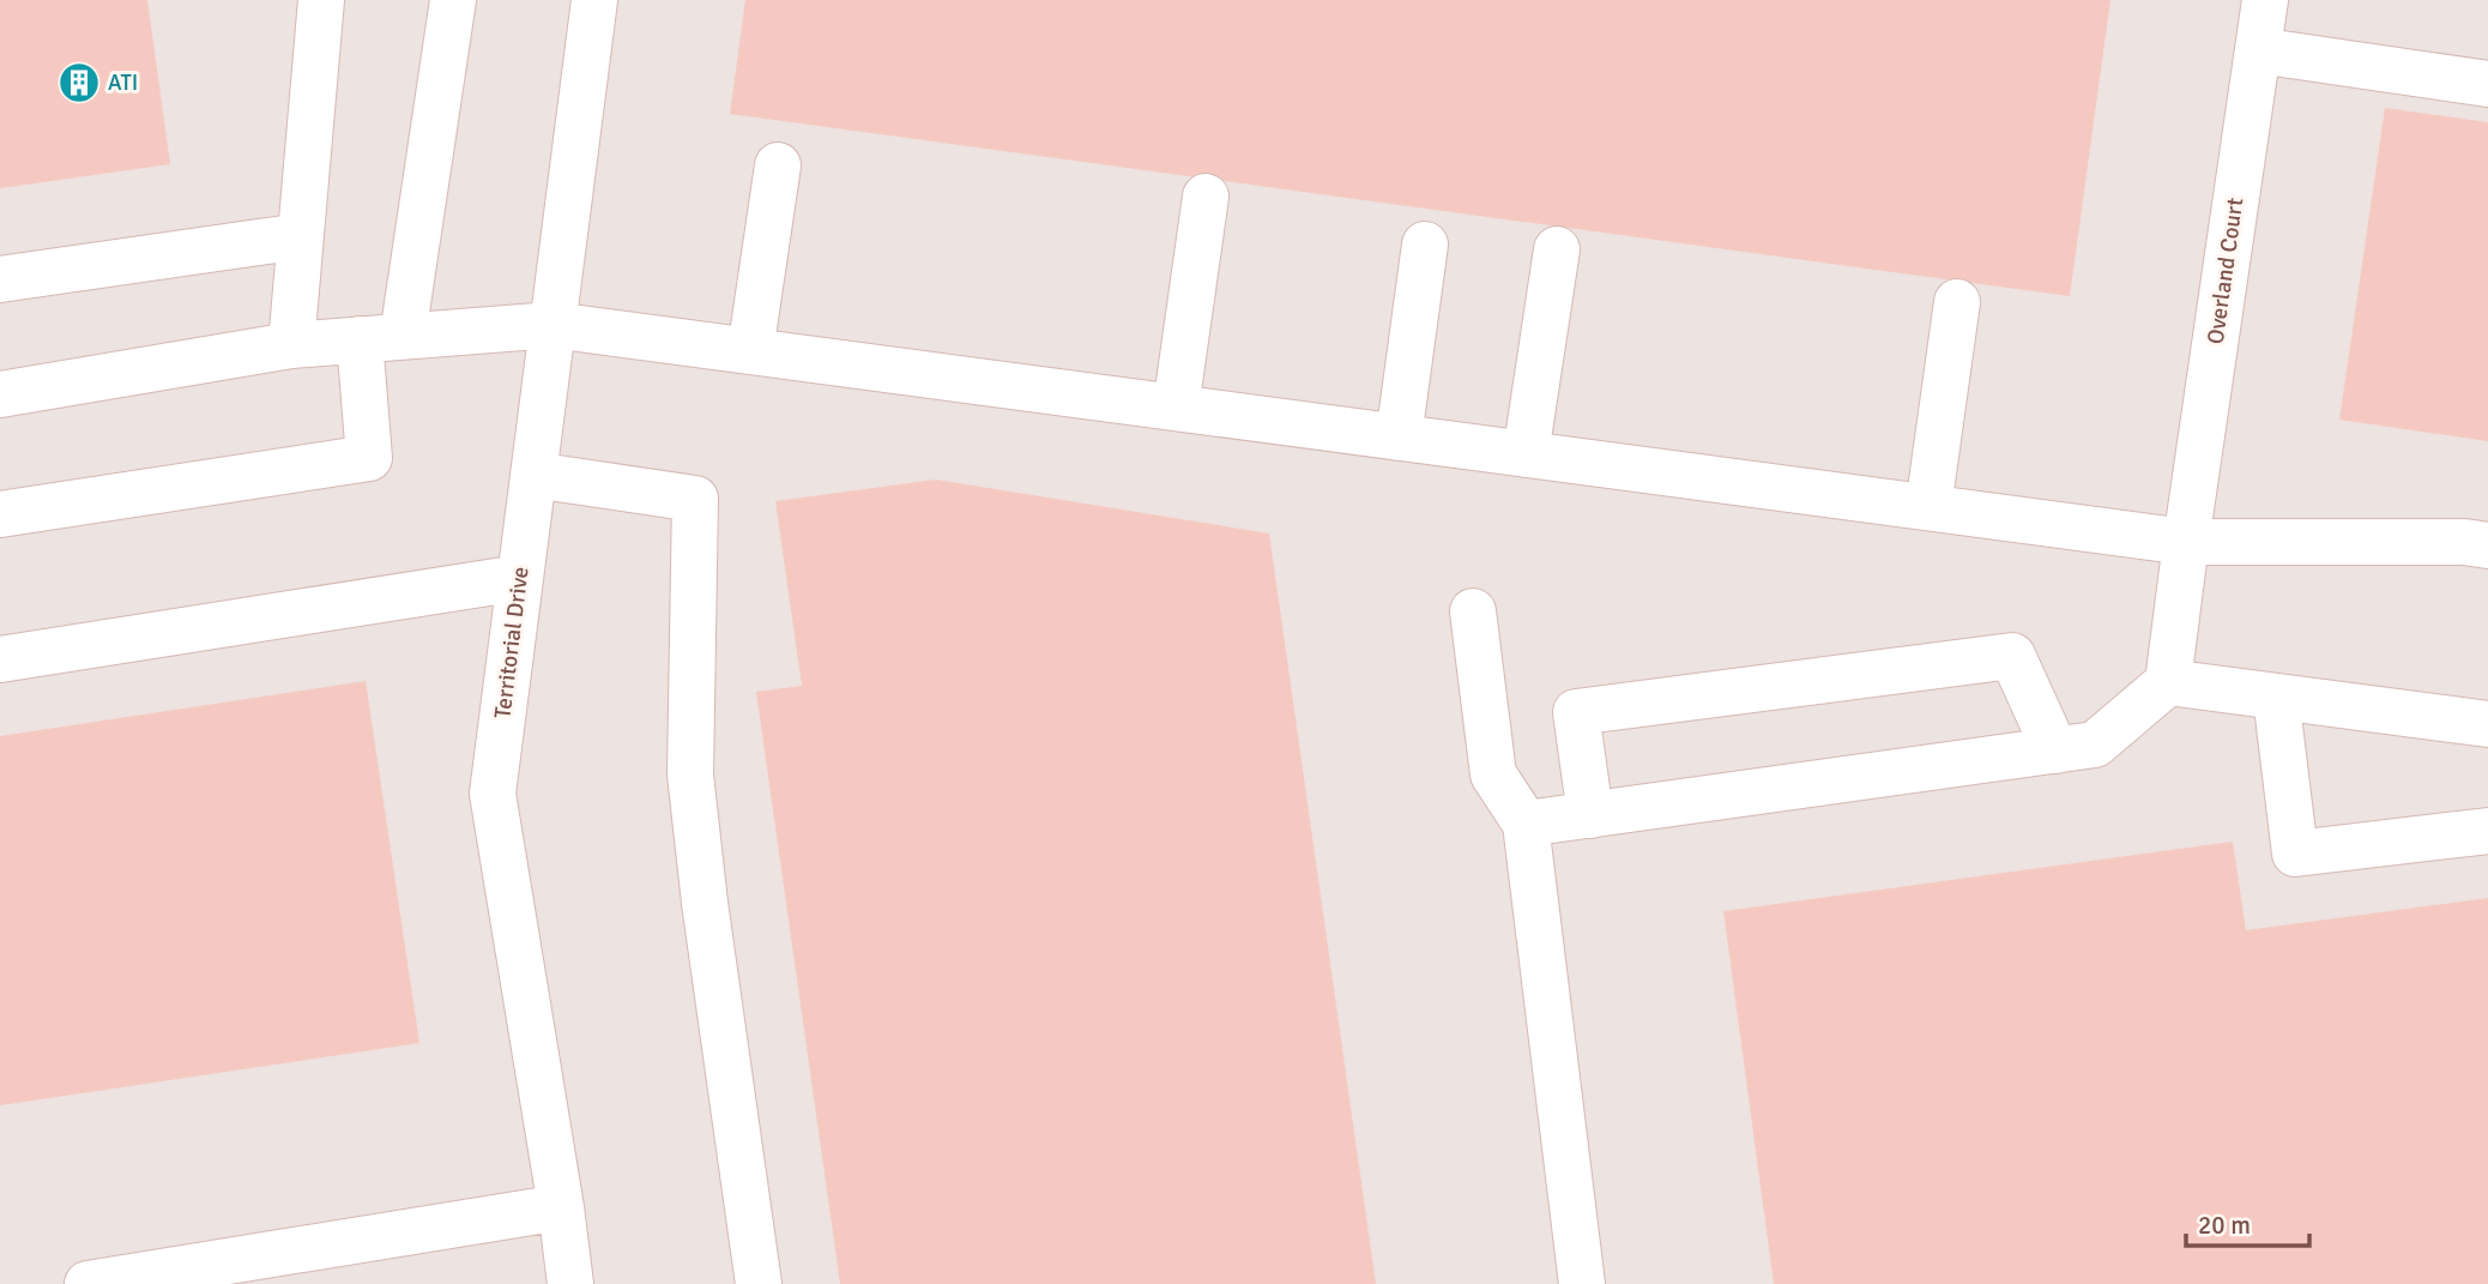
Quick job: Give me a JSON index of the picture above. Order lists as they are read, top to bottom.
{
  "streets": {
    "street": ["Overland Court", "Territorial Drive"]
  },
  "places": {
    "building": ["ATI"]
  },
  "scale_bar": "20 m"
}
